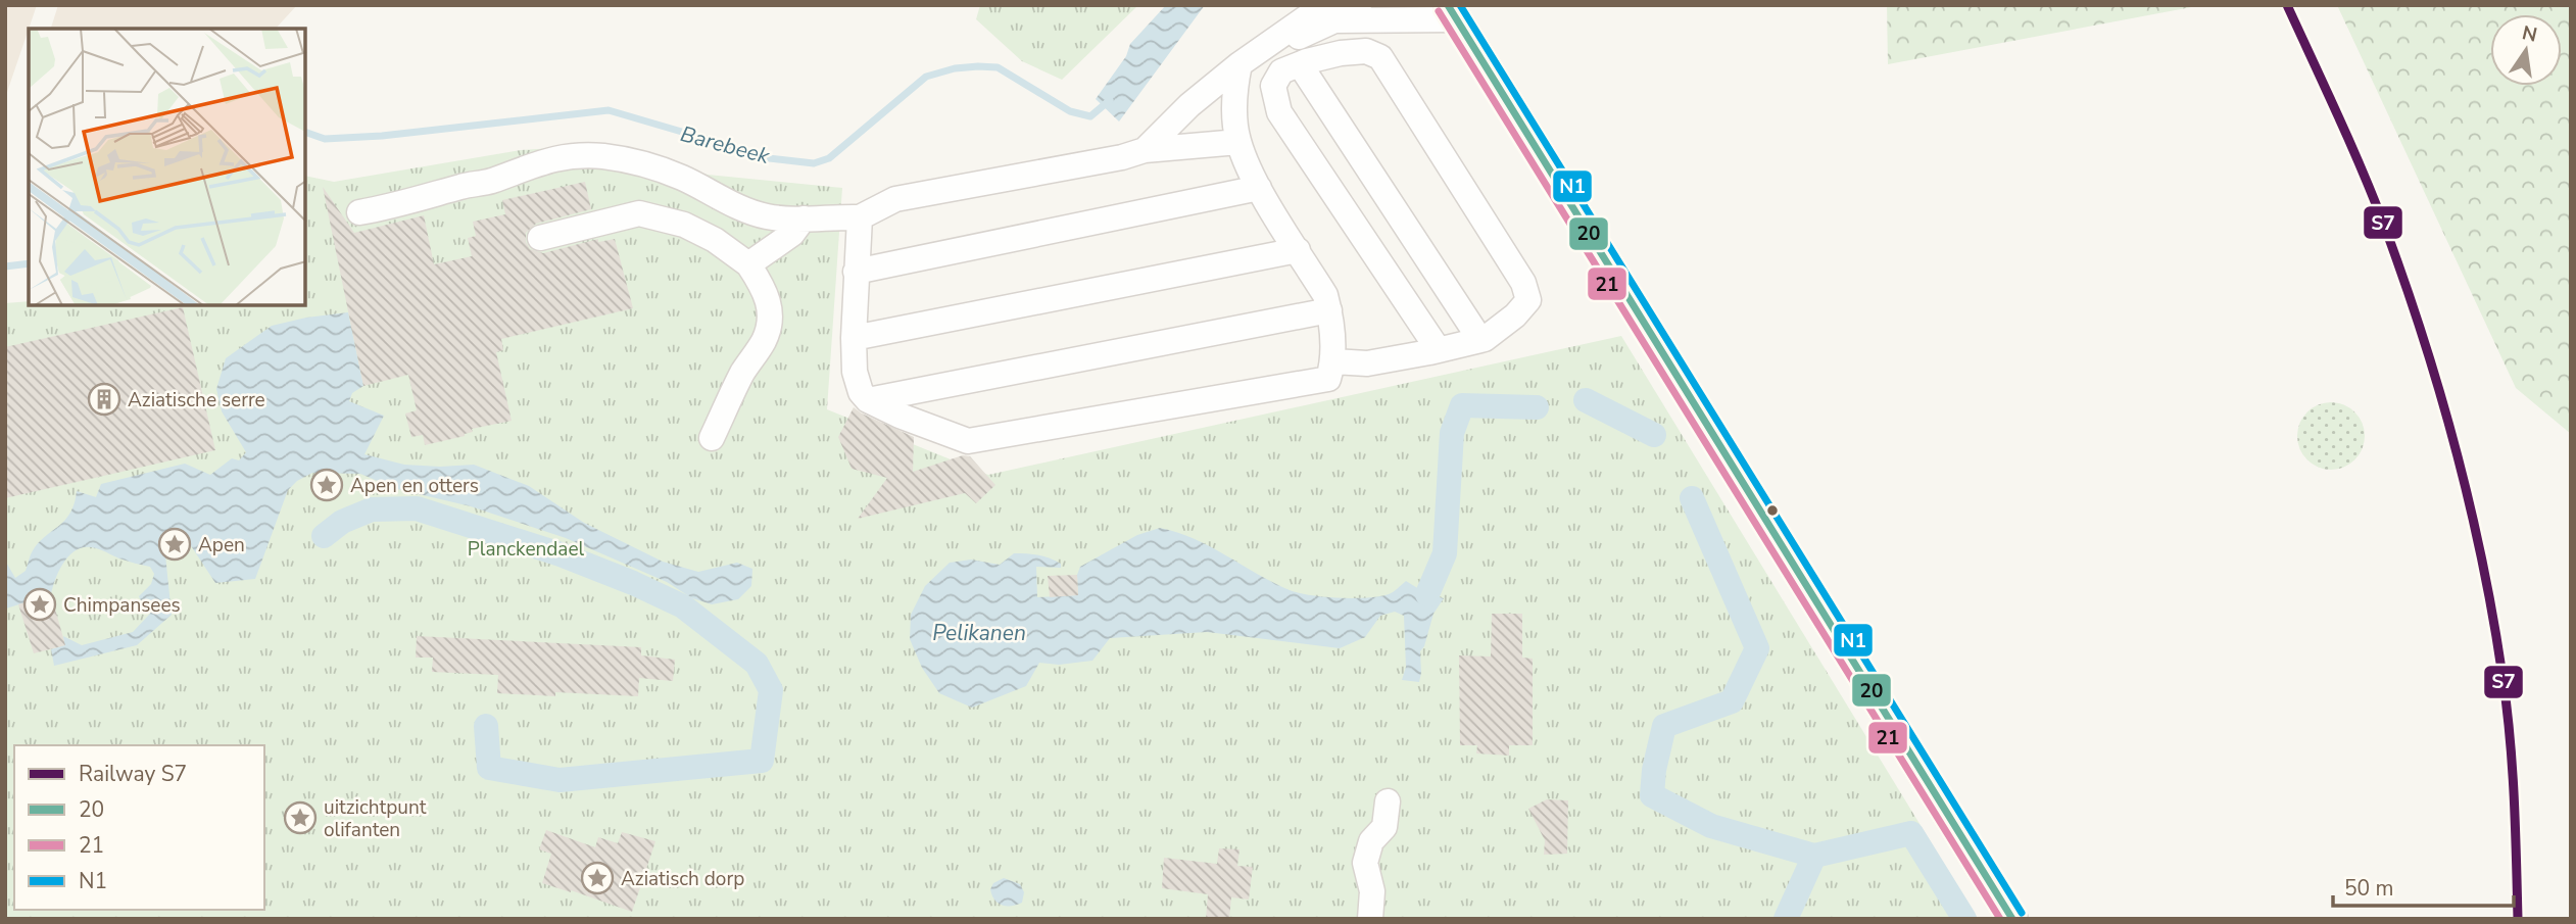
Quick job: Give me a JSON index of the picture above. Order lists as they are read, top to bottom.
{
  "water": ["Barebeek", "Pelikanen"],
  "parks": ["Planckendael"],
  "places": {
    "building": ["Aziatische serre"],
    "place": [
      "Apen en otters",
      "Apen",
      "Chimpansees",
      "uitzichtpunt olifanten",
      "Aziatisch dorp"
    ]
  },
  "lines": [
    "rail line S7",
    "transit line 20",
    "transit line N1",
    "transit line 21"
  ],
  "legend": [
    "Railway S7",
    "20",
    "21",
    "N1"
  ],
  "scale_bar": "50 m",
  "north": "top"
}
